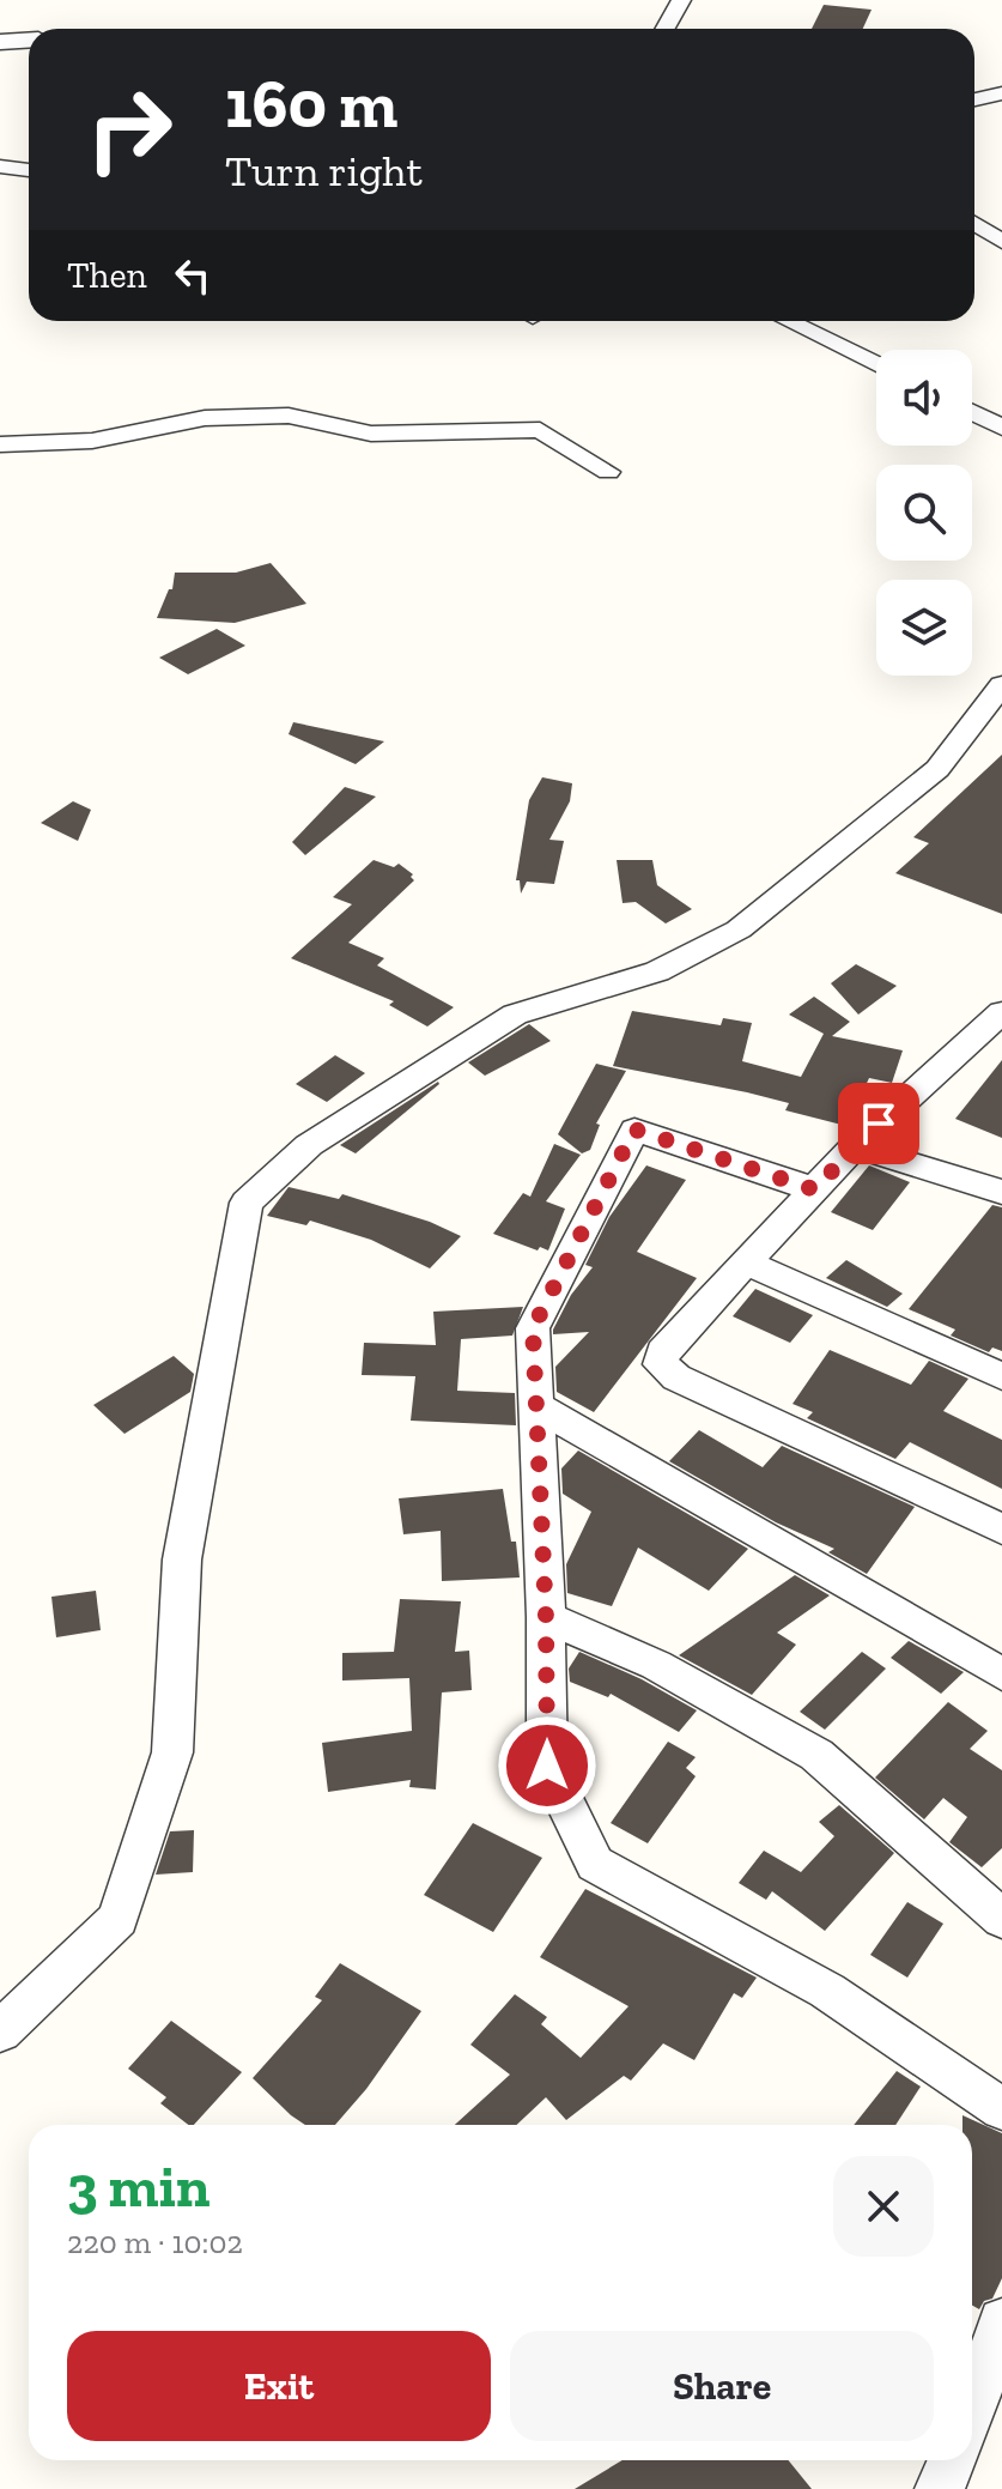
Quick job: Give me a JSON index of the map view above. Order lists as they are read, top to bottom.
{
  "page": {
    "turn": ["160 m", "Turn right"],
    "then": "Then",
    "heading": ["3 min", "220 m · 10:02"],
    "buttons": ["Exit", "Share"]
  }
}
